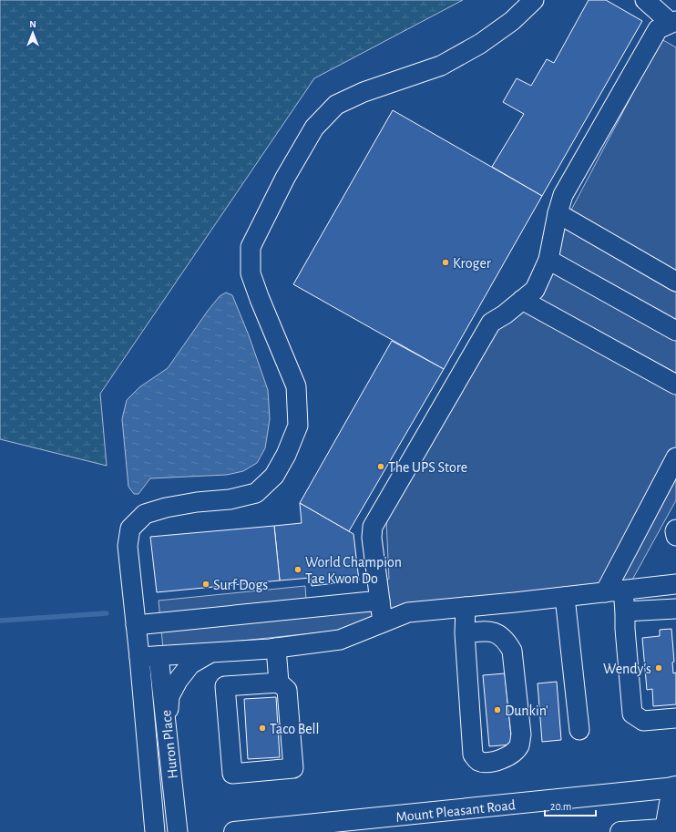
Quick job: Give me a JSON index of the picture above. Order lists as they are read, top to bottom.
{
  "streets": {
    "highway": ["Mount Pleasant Road"],
    "street": ["Huron Place"]
  },
  "places": [
    "Kroger",
    "The UPS Store",
    "World Champion Tae Kwon Do",
    "Surf Dogs",
    "Wendy's",
    "Dunkin'",
    "Taco Bell"
  ],
  "scale_bar": "20 m",
  "north": "top"
}
